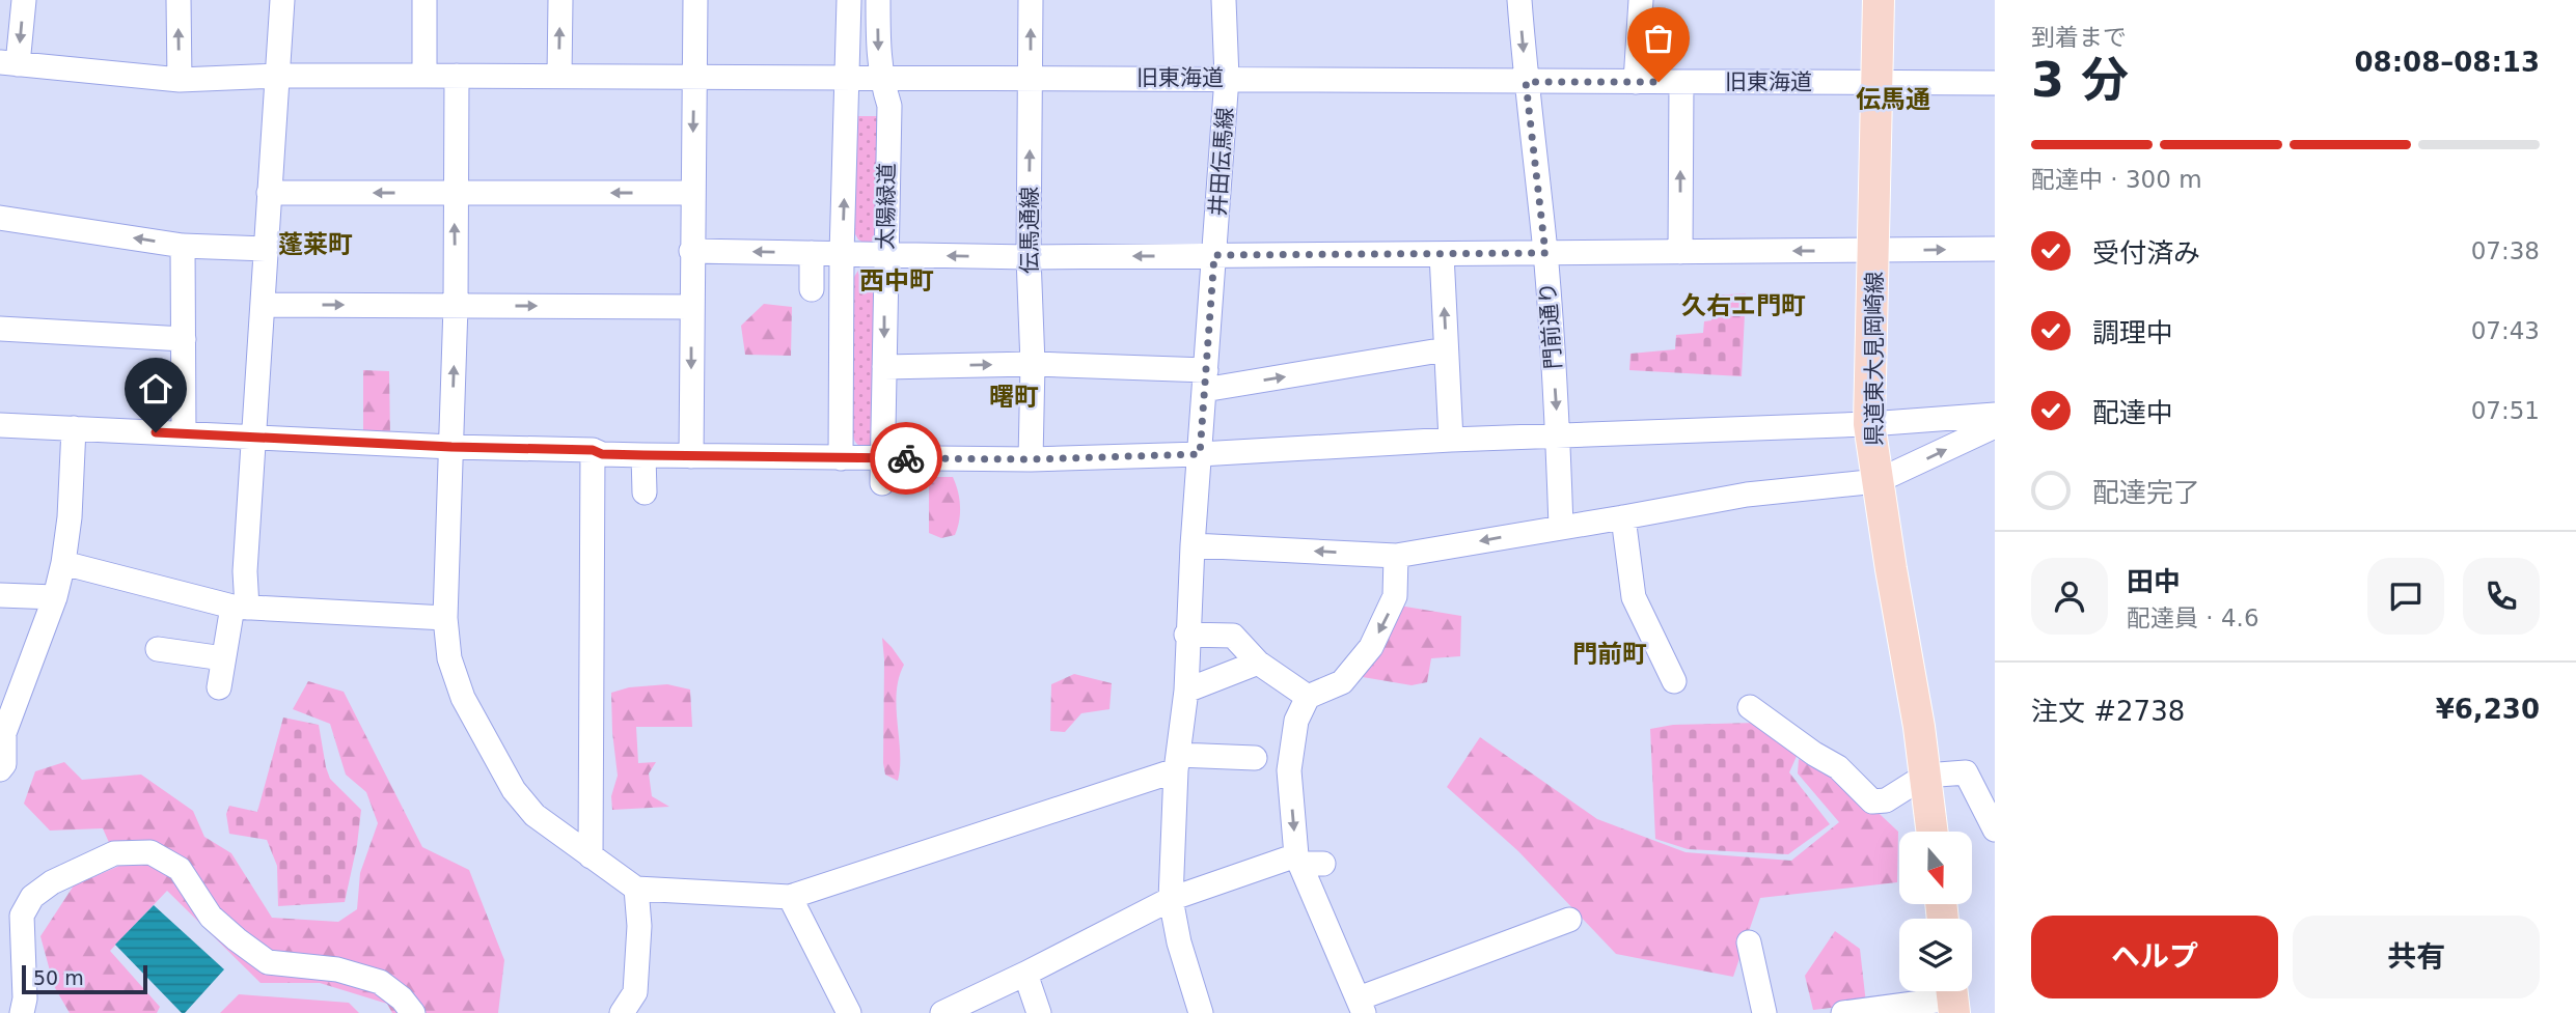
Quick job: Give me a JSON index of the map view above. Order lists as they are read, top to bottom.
{
  "streets": {
    "main road": ["県道東大見岡崎線"],
    "street": [
      "旧東海道",
      "井田伝馬線",
      "太陽緑道",
      "伝馬通線",
      "門前通り"
    ]
  },
  "crossings": [
    ["旧東海道", "井田伝馬線"],
    ["旧東海道", "太陽緑道"],
    ["旧東海道", "伝馬通線"],
    ["旧東海道", "門前通り"],
    ["旧東海道", "県道東大見岡崎線"]
  ],
  "one_way": ["伝馬通線"],
  "districts": [
    "伝馬通",
    "蓬莱町",
    "西中町",
    "久右エ門町",
    "曙町",
    "門前町"
  ],
  "scale_bar": "50 m",
  "north": "bottom",
  "page": {
    "heading": ["3 分", "到着まで", "08:08–08:13"],
    "panel": [
      "田中",
      "配達員 · 4.6",
      "注文 #2738",
      "¥6,230"
    ],
    "bar": "配達中 · 300 m",
    "list": [
      ["受付済み", "07:38"],
      ["調理中", "07:43"],
      ["配達中", "07:51"],
      "配達完了"
    ],
    "buttons": ["ヘルプ", "共有"],
    "scale": "50 m"
  }
}
